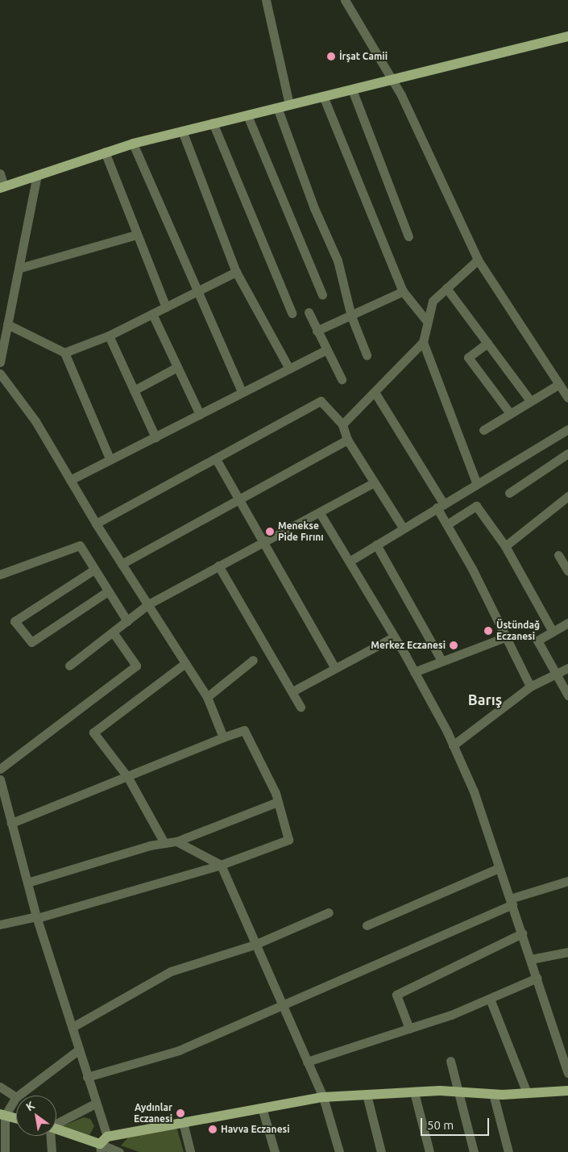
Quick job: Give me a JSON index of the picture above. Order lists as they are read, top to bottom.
{
  "districts": ["Barış"],
  "places": [
    "İrşat Camii",
    "Menekse Pide Fırını",
    "Üstündağ Eczanesi",
    "Merkez Eczanesi",
    "Aydınlar Eczanesi",
    "Havva Eczanesi"
  ],
  "scale_bar": "50 m",
  "north": "top left"
}
